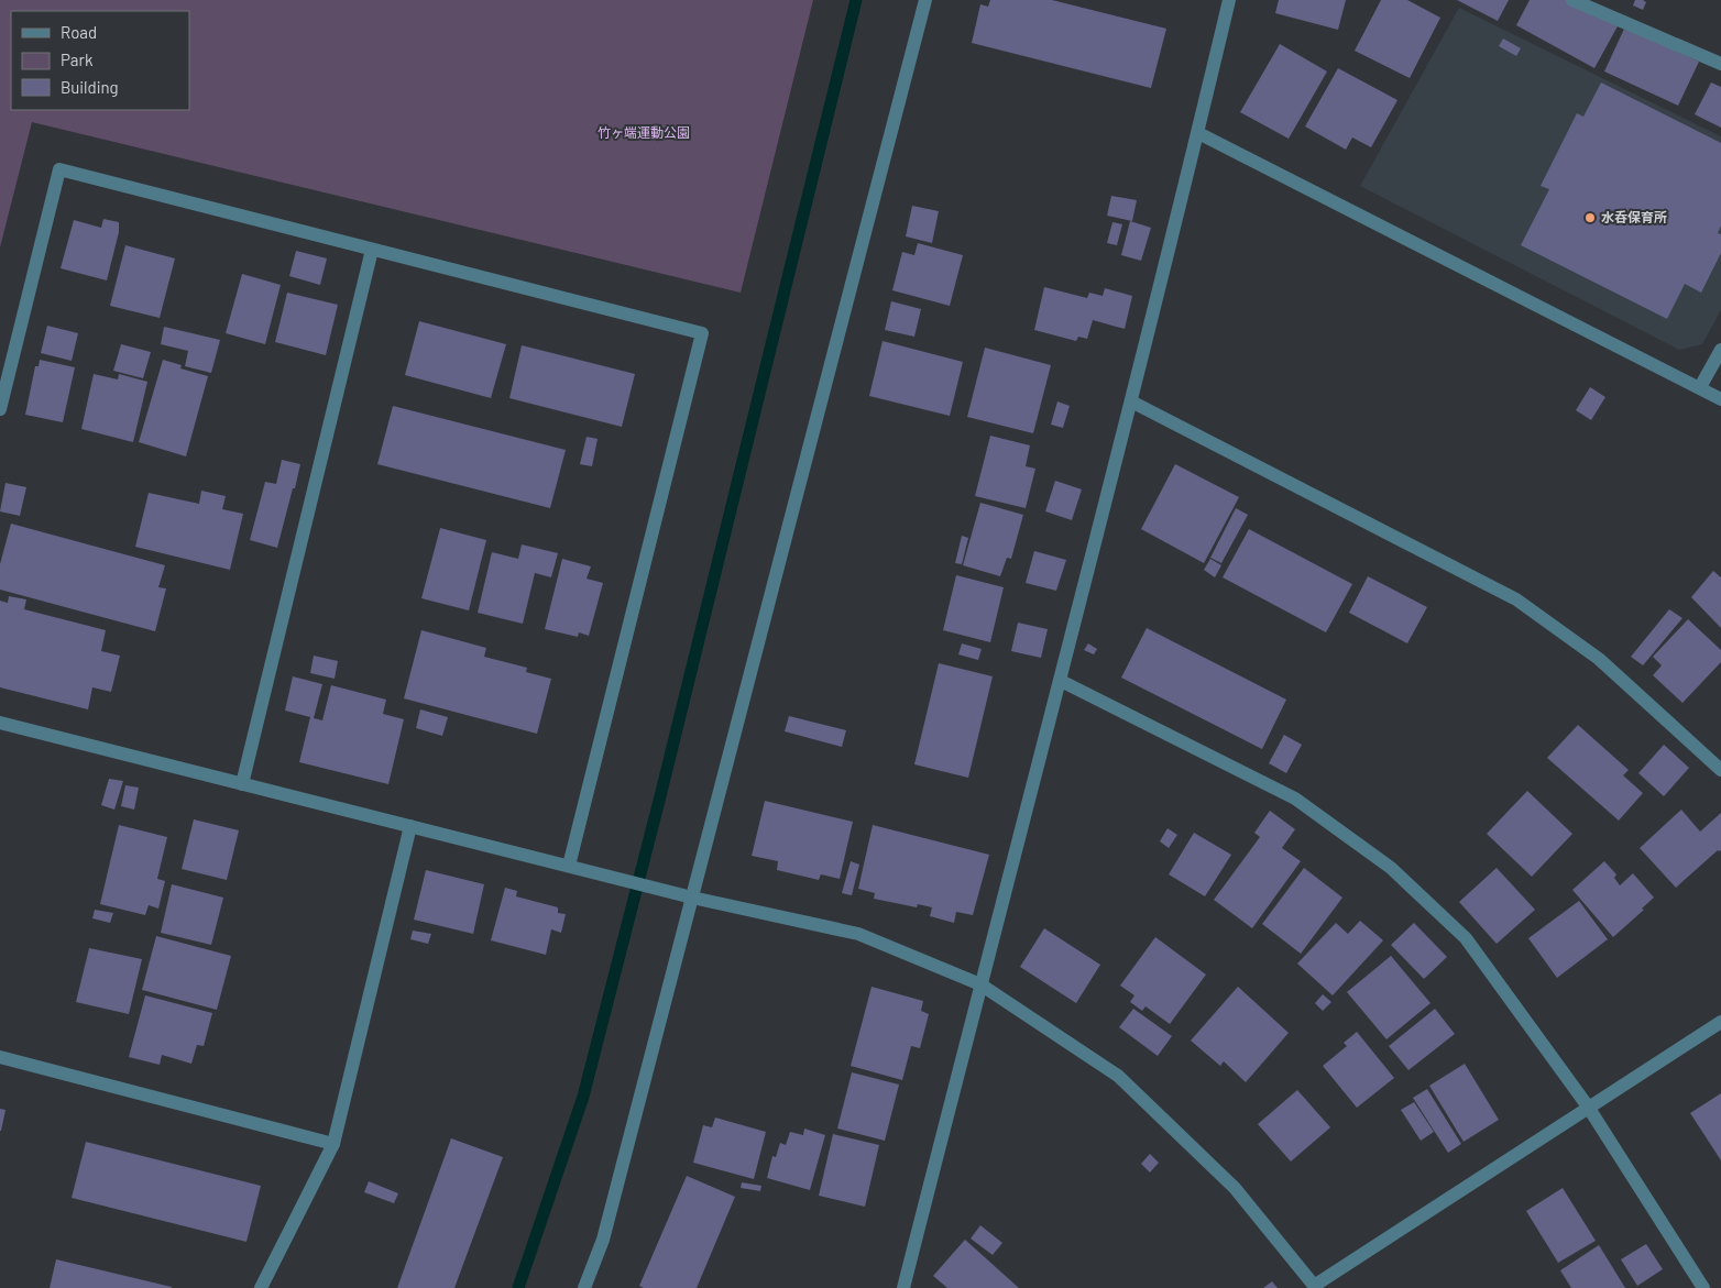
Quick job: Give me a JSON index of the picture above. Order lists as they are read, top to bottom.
{
  "parks": ["竹ヶ端運動公園"],
  "places": ["水呑保育所"],
  "legend": ["Road", "Park", "Building"]
}
